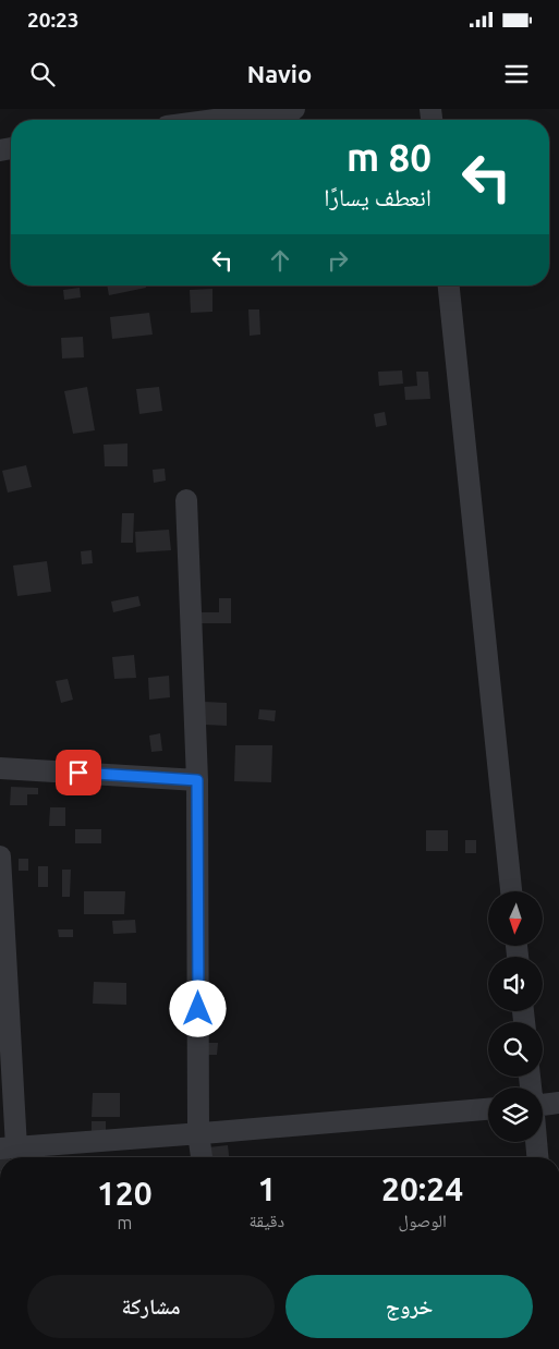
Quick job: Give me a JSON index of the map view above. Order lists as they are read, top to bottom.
{
  "north": "bottom",
  "page": {
    "status": "20:23",
    "header": "Navio",
    "turn": ["80 m", "انعطف يسارًا"],
    "eta": [
      "20:24",
      "الوصول",
      "1",
      "دقيقة",
      "120",
      "m"
    ],
    "buttons": ["خروج", "مشاركة"]
  }
}
